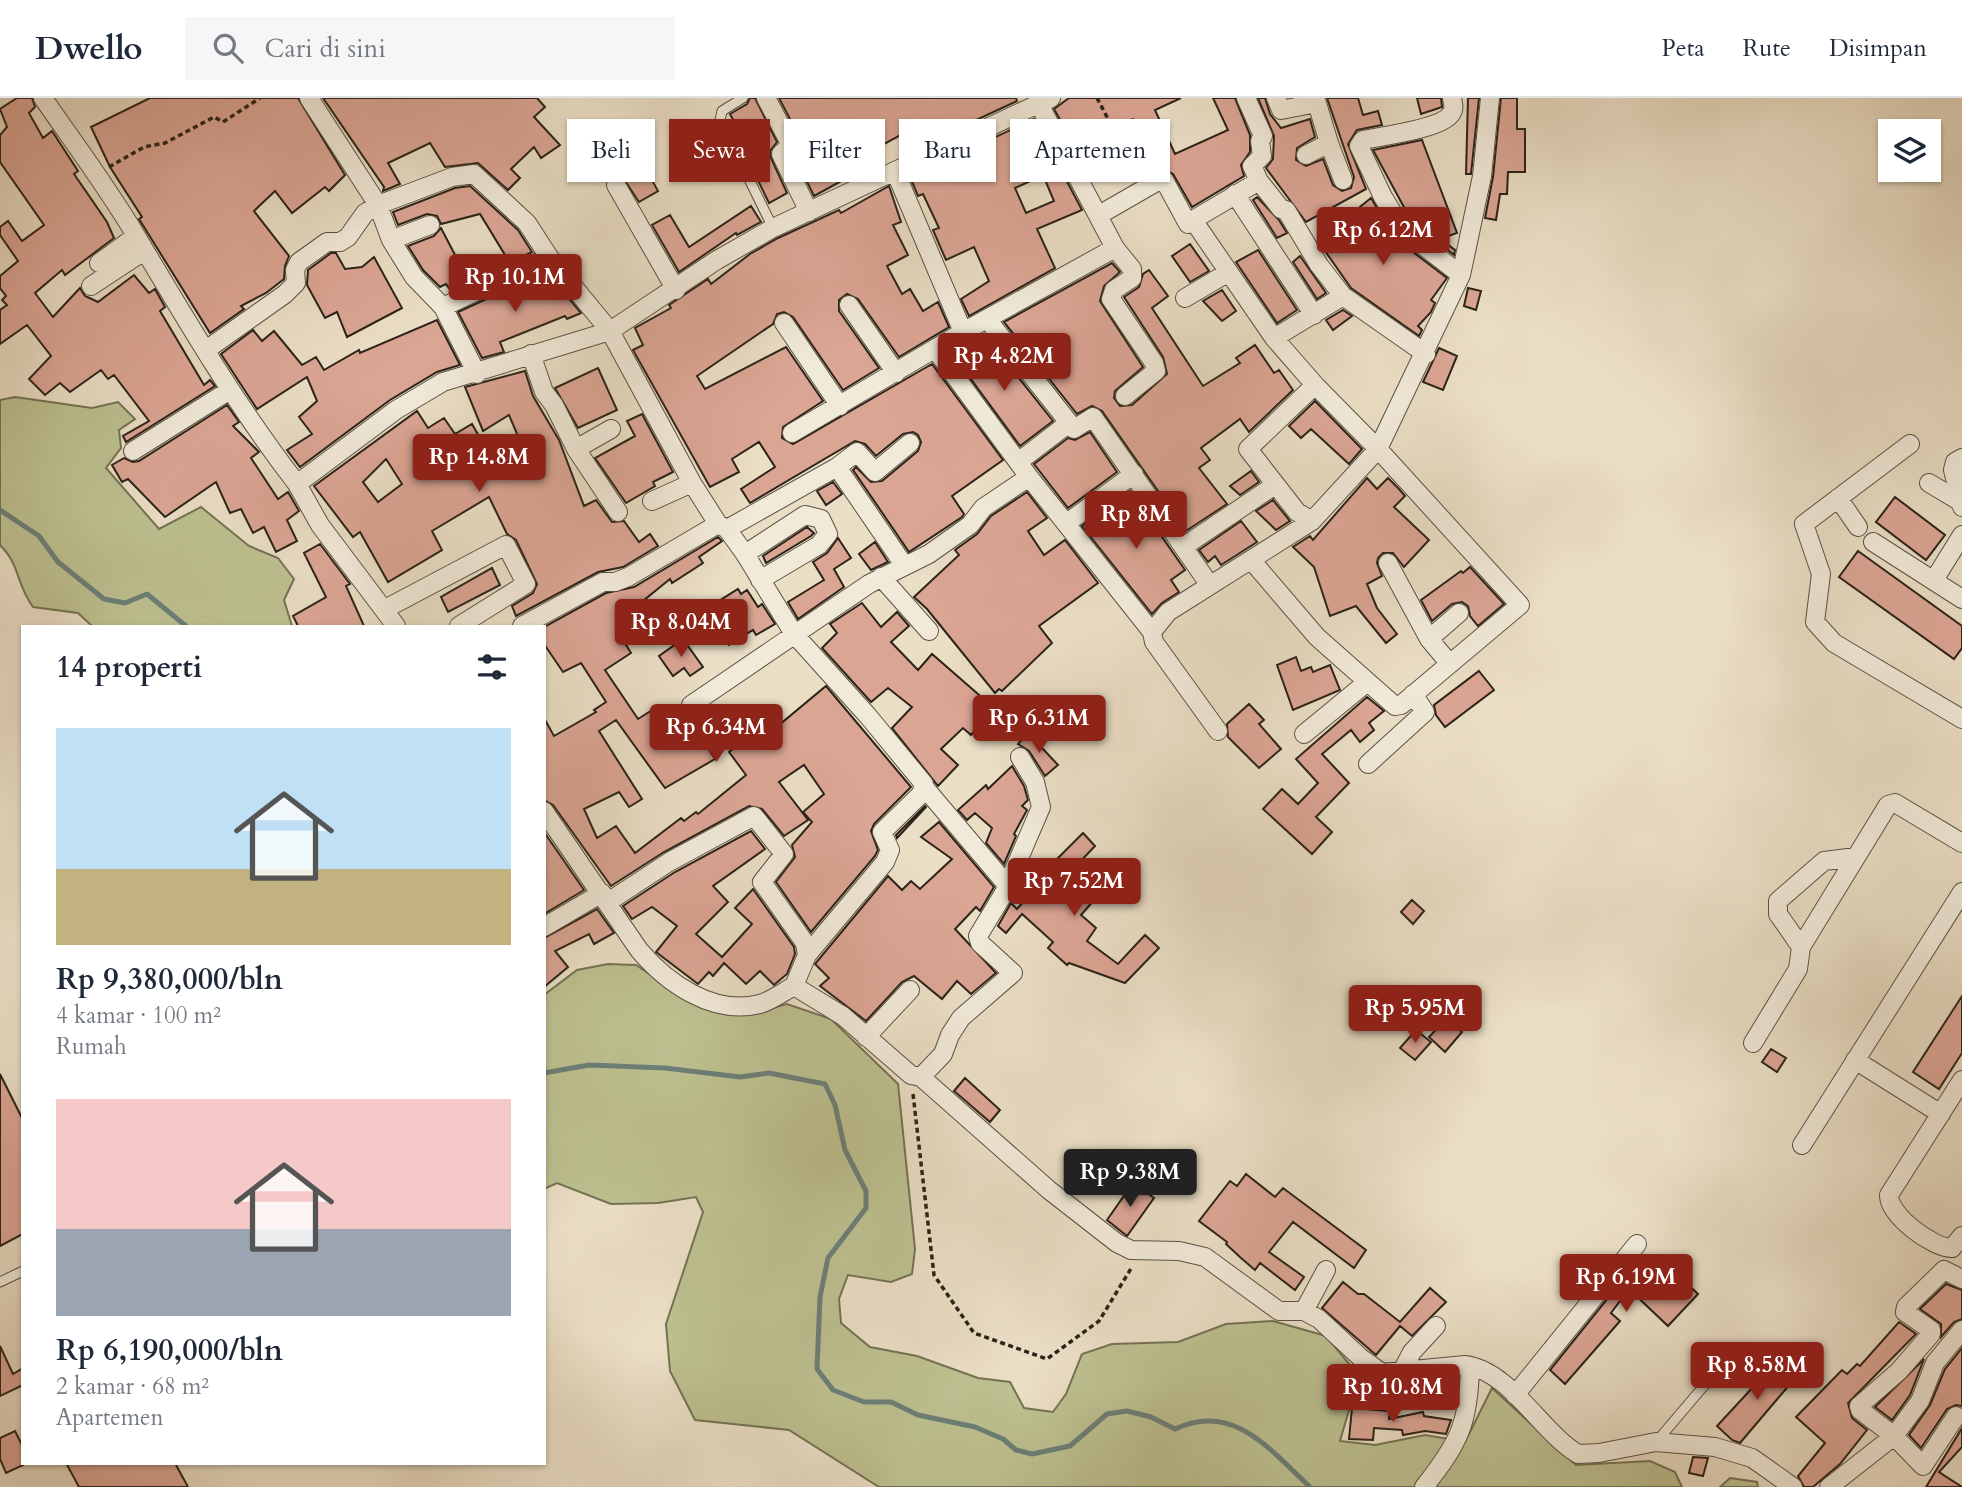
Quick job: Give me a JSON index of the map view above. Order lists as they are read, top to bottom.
{
  "page": {
    "header": "Dwello",
    "search": "Cari di sini",
    "nav": ["Peta", "Rute", "Disimpan"],
    "chip": [
      "Beli",
      "Sewa",
      "Filter",
      "Baru",
      "Apartemen"
    ],
    "price": [
      "Rp 6.12M",
      "Rp 10.1M",
      "Rp 4.82M",
      "Rp 14.8M",
      "Rp 8M",
      "Rp 8.04M",
      "Rp 6.31M",
      "Rp 6.34M",
      "Rp 7.52M",
      "Rp 5.95M",
      "Rp 9.38M",
      "Rp 6.19M",
      "Rp 8.58M",
      "Rp 10.8M"
    ],
    "heading": "14 properti",
    "list": [
      {
        "name": "Rp 9,380,000/bln",
        "note": "4 kamar · 100 m² · Rumah"
      },
      {
        "name": "Rp 6,190,000/bln",
        "note": "2 kamar · 68 m² · Apartemen"
      }
    ]
  }
}
